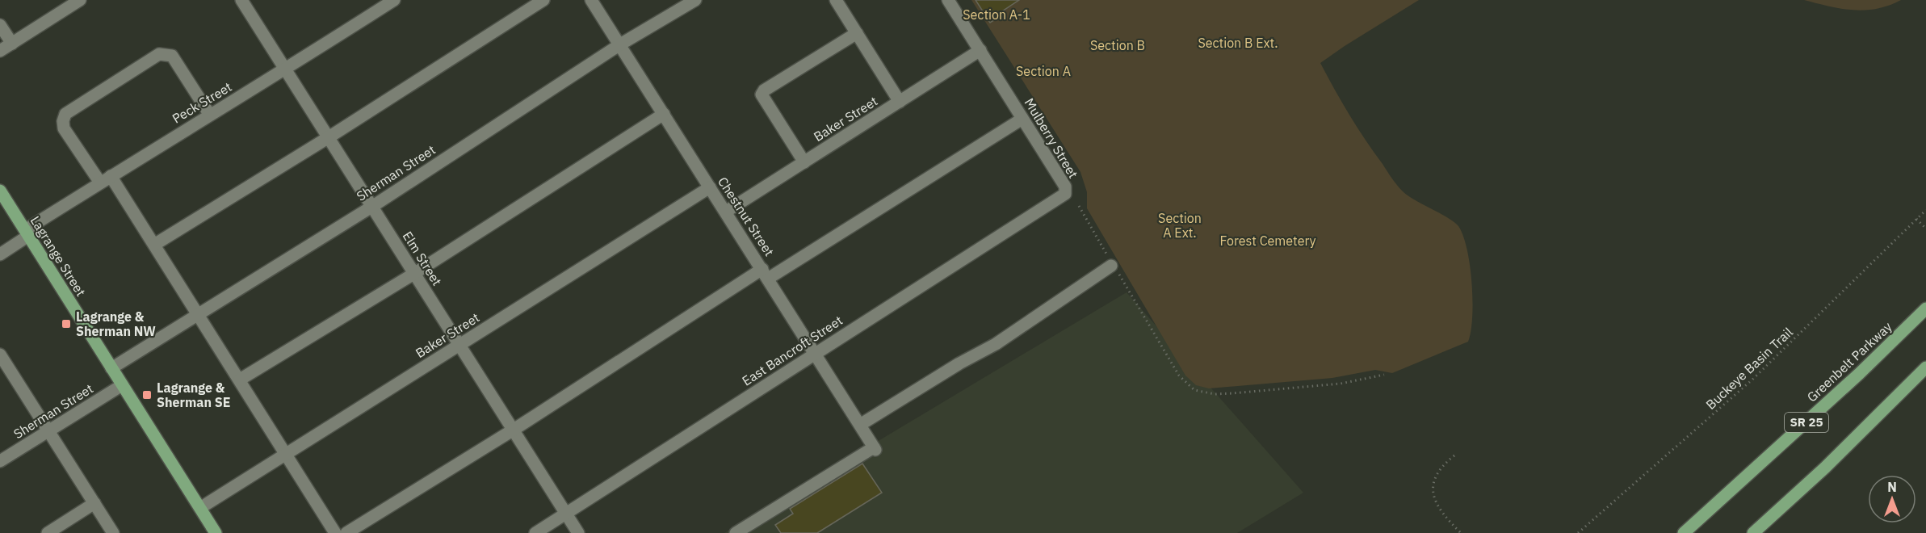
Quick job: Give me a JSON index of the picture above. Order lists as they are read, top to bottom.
{
  "streets": {
    "main road": ["Lagrange Street", "Greenbelt Parkway", "SR 25"],
    "street": [
      "Peck Street",
      "Baker Street",
      "Mulberry Street",
      "Sherman Street",
      "Chestnut Street",
      "Elm Street",
      "East Bancroft Street"
    ],
    "path": ["Buckeye Basin Trail"]
  },
  "crossings": [
    ["Peck Street", "Lagrange Street"],
    ["Peck Street", "Elm Street"],
    ["Baker Street", "Mulberry Street"],
    ["Baker Street", "Chestnut Street"],
    ["Baker Street", "Lagrange Street"],
    ["Baker Street", "Elm Street"],
    ["Mulberry Street", "East Bancroft Street"],
    ["Sherman Street", "Chestnut Street"],
    ["Sherman Street", "Lagrange Street"],
    ["Sherman Street", "Elm Street"],
    ["Chestnut Street", "East Bancroft Street"],
    ["Elm Street", "East Bancroft Street"]
  ],
  "parks": [
    "Section A-1",
    "Section B Ext.",
    "Section B",
    "Section A",
    "Section A Ext.",
    "Forest Cemetery"
  ],
  "places": {
    "transit": ["Lagrange & Sherman NW", "Lagrange & Sherman SE"]
  },
  "north": "top"
}
